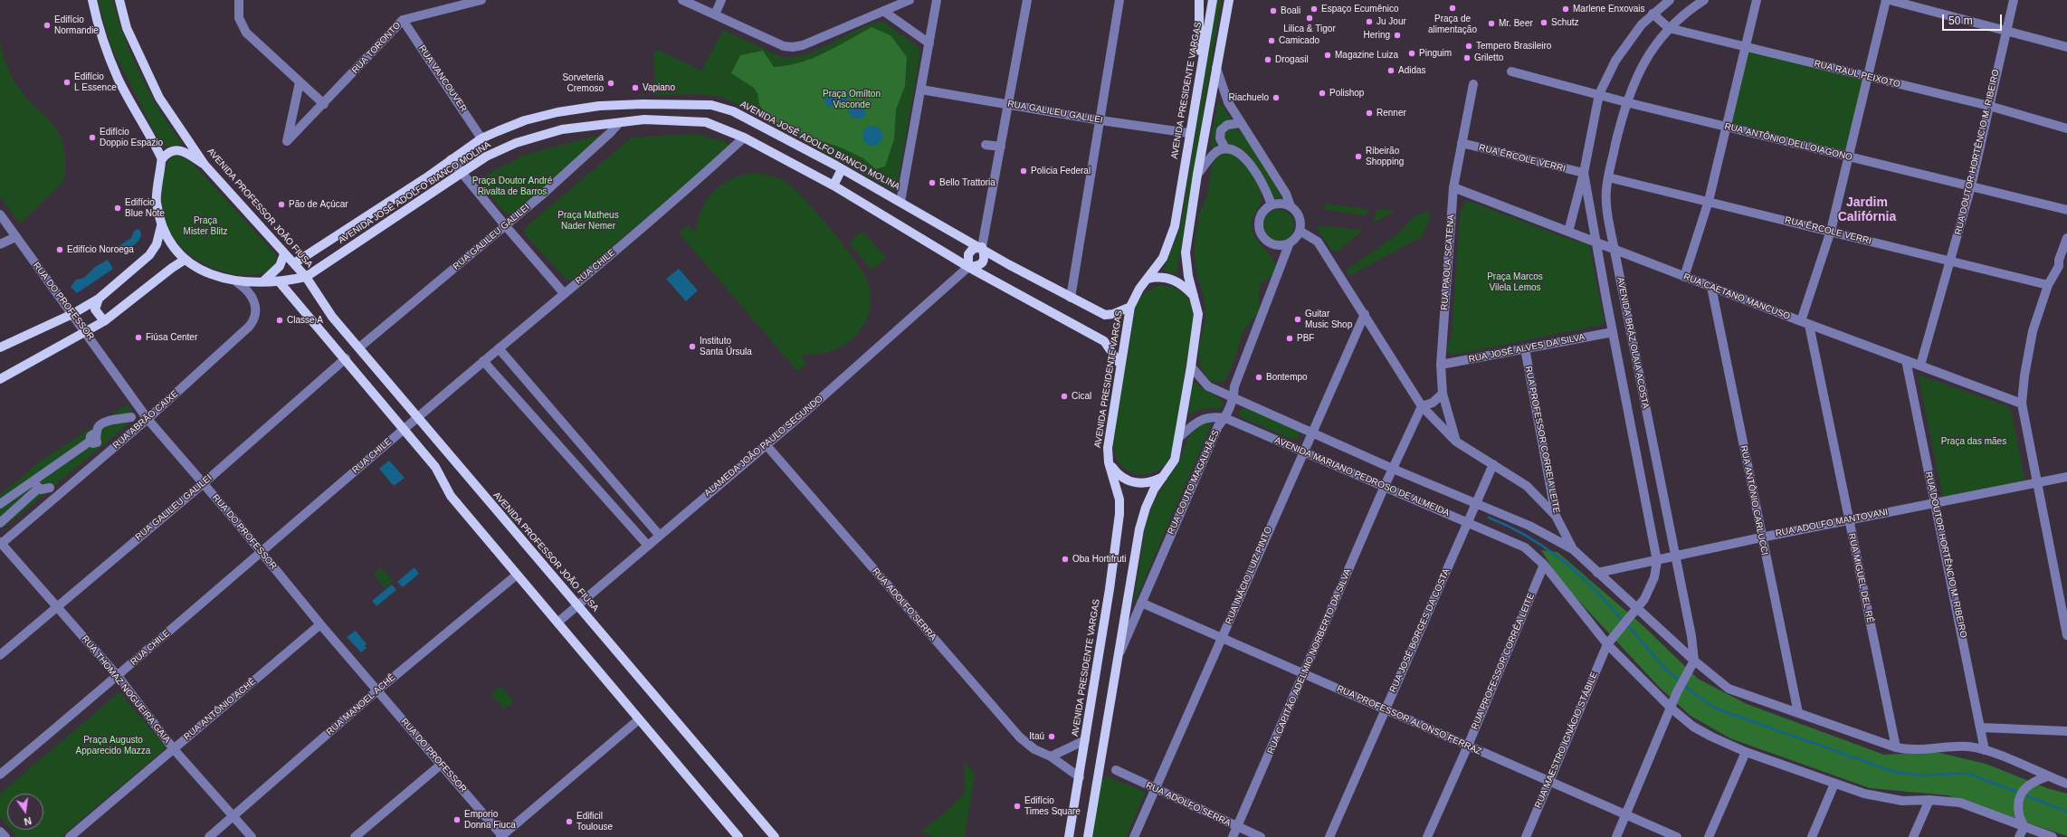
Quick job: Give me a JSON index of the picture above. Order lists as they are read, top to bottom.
{
  "streets": {
    "main road": ["AVENIDA PRESIDENTE VARGAS", "AVENIDA JOSÉ ADOLFO BIANCO MOLINA", "AVENIDA PROFESSOR JOÃO FIUSA"],
    "street": [
      "RUA TORONTO",
      "RUA RAUL PEIXOTO",
      "RUA VANCOUVER",
      "RUA GALILEU GALILEI",
      "RUA ANTÔNIO DELLOIAGONO",
      "RUA DOUTOR HORTÊNCIO M. RIBEIRO",
      "RUA ÉRCOLE VERRI",
      "RUA PAOLA SCATENA",
      "RUA CHILE",
      "RUA CAETANO MANCUSO",
      "RUA DO PROFESSOR",
      "AVENIDA BRÁZ OLAIA ACOSTA",
      "RUA JOSÉ ALVES DA SILVA",
      "RUA ABRÃO CAIXE",
      "RUA PROFESSOR CORREIA LEITE",
      "ALAMEDA JOÃO PAULO SEGUNDO",
      "AVENIDA MARIANO PEDROSO DE ALMEIDA",
      "RUA COUTO MAGALHÃES",
      "RUA ANTÔNIO CARLUCCI",
      "RUA ADOLFO MANTOVANI",
      "RUA INÁCIO LUIZ PINTO",
      "RUA MIGUEL DEL RÉ",
      "RUA ADOLFO SERRA",
      "RUA JOSÉ BORGES DA COSTA",
      "RUA CAPITÃO ADELMIO NORBERTO DA SILVA",
      "RUA PROFESSOR CORRÊA LEITE",
      "RUA THOMAZ NOGUEIRA GAIA",
      "RUA MANOEL ACHÊ",
      "RUA ANTÔNIO ACHÊ",
      "RUA PROFESSOR ALONSO FERRAZ",
      "RUA MAESTRO IGNÁCIO STÁBILE"
    ]
  },
  "crossings": [
    ["RUA TORONTO", "RUA VANCOUVER"],
    ["RUA RAUL PEIXOTO", "RUA DOUTOR HORTÊNCIO M. RIBEIRO"],
    ["RUA RAUL PEIXOTO", "AVENIDA BRÁZ OLAIA ACOSTA"],
    ["RUA RAUL PEIXOTO", "RUA MIGUEL DEL RÉ"],
    ["RUA VANCOUVER", "AVENIDA JOSÉ ADOLFO BIANCO MOLINA"],
    ["AVENIDA PRESIDENTE VARGAS", "RUA GALILEU GALILEI"],
    ["AVENIDA PRESIDENTE VARGAS", "AVENIDA JOSÉ ADOLFO BIANCO MOLINA"],
    ["AVENIDA PRESIDENTE VARGAS", "RUA ADOLFO SERRA"],
    ["RUA GALILEU GALILEI", "AVENIDA JOSÉ ADOLFO BIANCO MOLINA"],
    ["RUA GALILEU GALILEI", "AVENIDA PROFESSOR JOÃO FIUSA"],
    ["RUA GALILEU GALILEI", "RUA DO PROFESSOR"],
    ["RUA GALILEU GALILEI", "RUA THOMAZ NOGUEIRA GAIA"],
    ["RUA ANTÔNIO DELLOIAGONO", "RUA DOUTOR HORTÊNCIO M. RIBEIRO"],
    ["RUA ANTÔNIO DELLOIAGONO", "AVENIDA BRÁZ OLAIA ACOSTA"],
    ["RUA ANTÔNIO DELLOIAGONO", "RUA MIGUEL DEL RÉ"],
    ["AVENIDA JOSÉ ADOLFO BIANCO MOLINA", "AVENIDA PROFESSOR JOÃO FIUSA"],
    ["AVENIDA JOSÉ ADOLFO BIANCO MOLINA", "RUA CHILE"],
    ["AVENIDA JOSÉ ADOLFO BIANCO MOLINA", "ALAMEDA JOÃO PAULO SEGUNDO"],
    ["RUA DOUTOR HORTÊNCIO M. RIBEIRO", "RUA ÉRCOLE VERRI"],
    ["RUA DOUTOR HORTÊNCIO M. RIBEIRO", "RUA CAETANO MANCUSO"],
    ["RUA DOUTOR HORTÊNCIO M. RIBEIRO", "RUA ADOLFO MANTOVANI"],
    ["RUA ÉRCOLE VERRI", "RUA PAOLA SCATENA"],
    ["RUA ÉRCOLE VERRI", "AVENIDA BRÁZ OLAIA ACOSTA"],
    ["RUA ÉRCOLE VERRI", "RUA MIGUEL DEL RÉ"],
    ["AVENIDA PROFESSOR JOÃO FIUSA", "RUA CHILE"],
    ["AVENIDA PROFESSOR JOÃO FIUSA", "RUA ABRÃO CAIXE"],
    ["AVENIDA PROFESSOR JOÃO FIUSA", "ALAMEDA JOÃO PAULO SEGUNDO"],
    ["RUA PAOLA SCATENA", "RUA CAETANO MANCUSO"],
    ["RUA PAOLA SCATENA", "RUA JOSÉ ALVES DA SILVA"],
    ["RUA CHILE", "RUA DO PROFESSOR"],
    ["RUA CHILE", "RUA THOMAZ NOGUEIRA GAIA"],
    ["RUA CAETANO MANCUSO", "AVENIDA BRÁZ OLAIA ACOSTA"],
    ["RUA CAETANO MANCUSO", "RUA ANTÔNIO CARLUCCI"],
    ["RUA CAETANO MANCUSO", "RUA MIGUEL DEL RÉ"],
    ["RUA DO PROFESSOR", "RUA ABRÃO CAIXE"],
    ["RUA DO PROFESSOR", "RUA MANOEL ACHÊ"],
    ["RUA DO PROFESSOR", "RUA ANTÔNIO ACHÊ"],
    ["AVENIDA BRÁZ OLAIA ACOSTA", "RUA JOSÉ ALVES DA SILVA"],
    ["AVENIDA BRÁZ OLAIA ACOSTA", "AVENIDA MARIANO PEDROSO DE ALMEIDA"],
    ["AVENIDA BRÁZ OLAIA ACOSTA", "RUA ADOLFO MANTOVANI"],
    ["AVENIDA BRÁZ OLAIA ACOSTA", "RUA PROFESSOR ALONSO FERRAZ"],
    ["AVENIDA BRÁZ OLAIA ACOSTA", "RUA MAESTRO IGNÁCIO STÁBILE"],
    ["RUA JOSÉ ALVES DA SILVA", "RUA PROFESSOR CORREIA LEITE"],
    ["RUA ABRÃO CAIXE", "RUA THOMAZ NOGUEIRA GAIA"],
    ["ALAMEDA JOÃO PAULO SEGUNDO", "RUA ADOLFO SERRA"],
    ["AVENIDA MARIANO PEDROSO DE ALMEIDA", "RUA COUTO MAGALHÃES"],
    ["AVENIDA MARIANO PEDROSO DE ALMEIDA", "RUA INÁCIO LUIZ PINTO"],
    ["AVENIDA MARIANO PEDROSO DE ALMEIDA", "RUA JOSÉ BORGES DA COSTA"],
    ["AVENIDA MARIANO PEDROSO DE ALMEIDA", "RUA CAPITÃO ADELMIO NORBERTO DA SILVA"],
    ["AVENIDA MARIANO PEDROSO DE ALMEIDA", "RUA PROFESSOR CORRÊA LEITE"],
    ["AVENIDA MARIANO PEDROSO DE ALMEIDA", "RUA MAESTRO IGNÁCIO STÁBILE"],
    ["RUA COUTO MAGALHÃES", "RUA PROFESSOR ALONSO FERRAZ"],
    ["RUA ANTÔNIO CARLUCCI", "RUA ADOLFO MANTOVANI"],
    ["RUA ADOLFO MANTOVANI", "RUA MIGUEL DEL RÉ"],
    ["RUA INÁCIO LUIZ PINTO", "RUA ADOLFO SERRA"],
    ["RUA INÁCIO LUIZ PINTO", "RUA PROFESSOR ALONSO FERRAZ"],
    ["RUA ADOLFO SERRA", "RUA CAPITÃO ADELMIO NORBERTO DA SILVA"],
    ["RUA JOSÉ BORGES DA COSTA", "RUA PROFESSOR ALONSO FERRAZ"],
    ["RUA CAPITÃO ADELMIO NORBERTO DA SILVA", "RUA PROFESSOR ALONSO FERRAZ"],
    ["RUA PROFESSOR CORRÊA LEITE", "RUA PROFESSOR ALONSO FERRAZ"],
    ["RUA THOMAZ NOGUEIRA GAIA", "RUA MANOEL ACHÊ"],
    ["RUA THOMAZ NOGUEIRA GAIA", "RUA ANTÔNIO ACHÊ"],
    ["RUA PROFESSOR ALONSO FERRAZ", "RUA MAESTRO IGNÁCIO STÁBILE"]
  ],
  "districts": ["Jardim Califórnia"],
  "parks": [
    "Praça Omílton Visconde",
    "Praça Doutor André Rivalta de Barros",
    "Praça Matheus Nader Nemer",
    "Praça Mister Blitz",
    "Praça Marcos Vilela Lemos",
    "Praça das mães",
    "Praça Augusto Apparecido Mazza"
  ],
  "places": [
    "Praça de alimentação",
    "Espaço Ecumênico",
    "Marlene Enxovais",
    "Boali",
    "Lilica & Tigor",
    "Ju Jour",
    "Schutz",
    "Mr. Beer",
    "Edifício Normandie",
    "Hering",
    "Camicado",
    "Tempero Brasileiro",
    "Pinguim",
    "Magazine Luiza",
    "Griletto",
    "Drogasil",
    "Adidas",
    "Edifício L Essence",
    "Sorveteria Cremoso",
    "Vapiano",
    "Polishop",
    "Riachuelo",
    "Renner",
    "Edifício Doppio Espazio",
    "Ribeirão Shopping",
    "Policia Federal",
    "Bello Trattoria",
    "Pão de Açúcar",
    "Edifício Blue Note",
    "Edifício Noroega",
    "Guitar Music Shop",
    "Classe A",
    "Fiúsa Center",
    "PBF",
    "Instituto Santa Úrsula",
    "Bontempo",
    "Cical",
    "Oba Hortifruti",
    "Itaú",
    "Edifício Times Square",
    "Emporio Donna Fiuca",
    "Edificil Toulouse"
  ],
  "scale_bar": "50 m",
  "north": "bottom"
}
